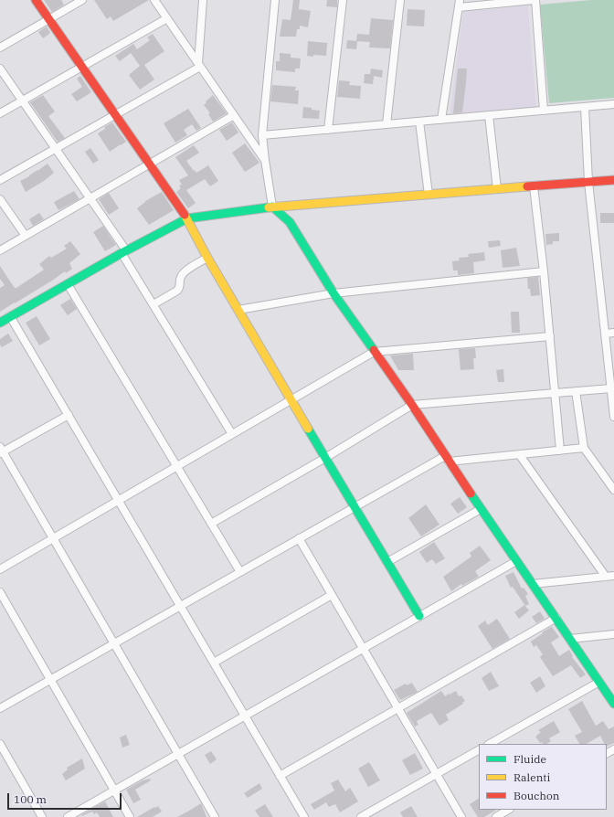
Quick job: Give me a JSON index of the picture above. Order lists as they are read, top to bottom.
{
  "legend": ["Fluide", "Ralenti", "Bouchon"],
  "scale_bar": "100 m"
}
